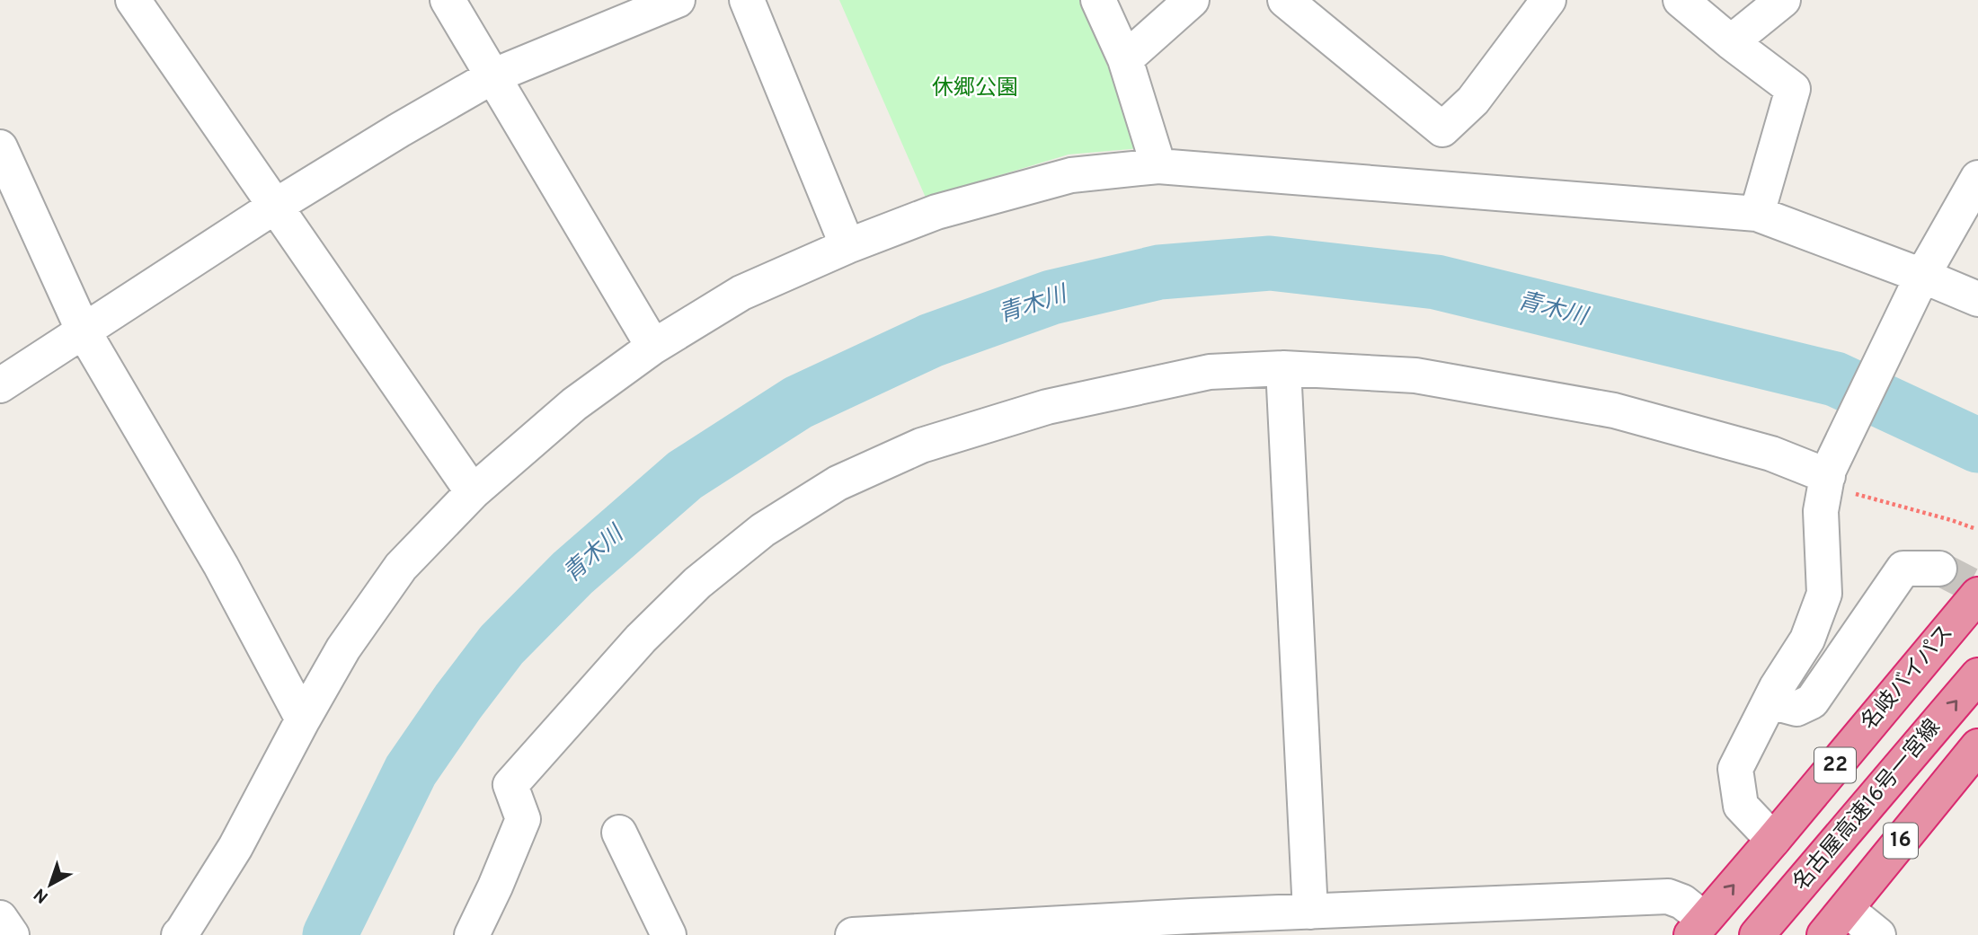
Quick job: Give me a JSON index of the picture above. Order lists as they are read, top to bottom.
{
  "streets": {
    "highway": [
      "名岐バイパス",
      "22",
      "名古屋高速16号一宮線",
      "16"
    ]
  },
  "water": ["青木川"],
  "parks": ["休郷公園"],
  "north": "bottom left"
}
